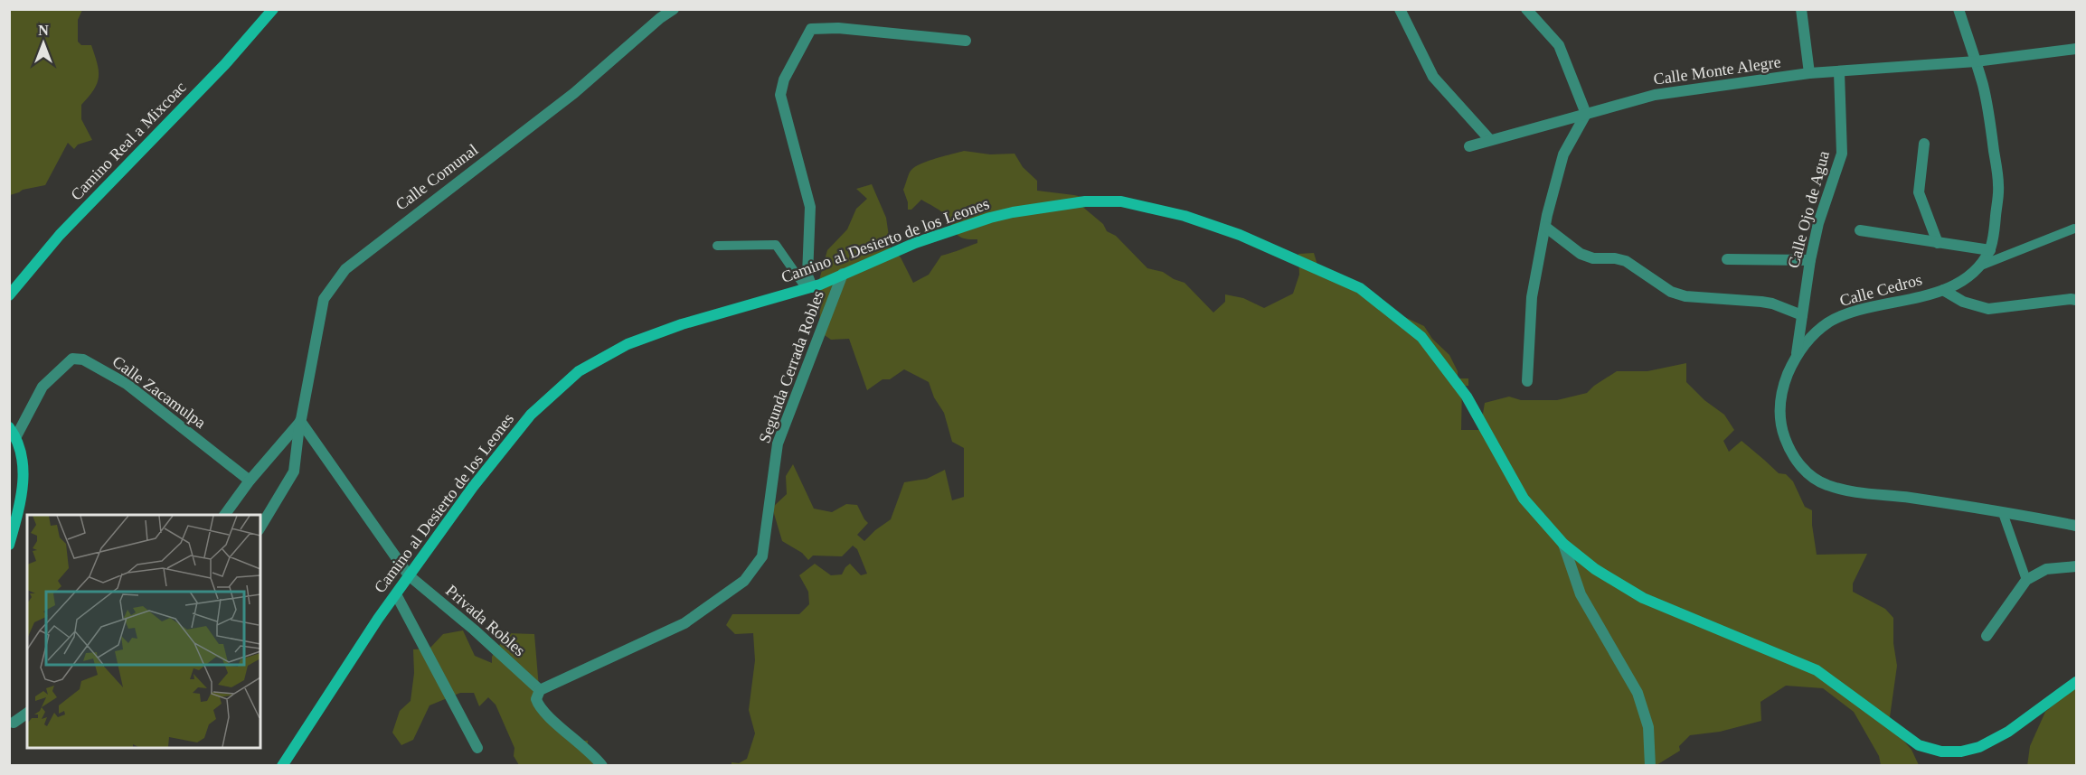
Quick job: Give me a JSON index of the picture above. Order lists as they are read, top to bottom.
{
  "streets": {
    "main road": ["Camino Real a Mixcoac", "Camino al Desierto de los Leones"],
    "street": [
      "Calle Monte Alegre",
      "Calle Comunal",
      "Calle Ojo de Agua",
      "Calle Cedros",
      "Segunda Cerrada Robles",
      "Calle Zacamulpa",
      "Privada Robles"
    ]
  },
  "crossings": [
    ["Calle Monte Alegre", "Calle Ojo de Agua"],
    ["Calle Monte Alegre", "Calle Cedros"],
    ["Calle Comunal", "Calle Zacamulpa"],
    ["Calle Ojo de Agua", "Calle Cedros"],
    ["Camino al Desierto de los Leones", "Segunda Cerrada Robles"],
    ["Camino al Desierto de los Leones", "Privada Robles"],
    ["Segunda Cerrada Robles", "Privada Robles"]
  ],
  "north": "top"
}
